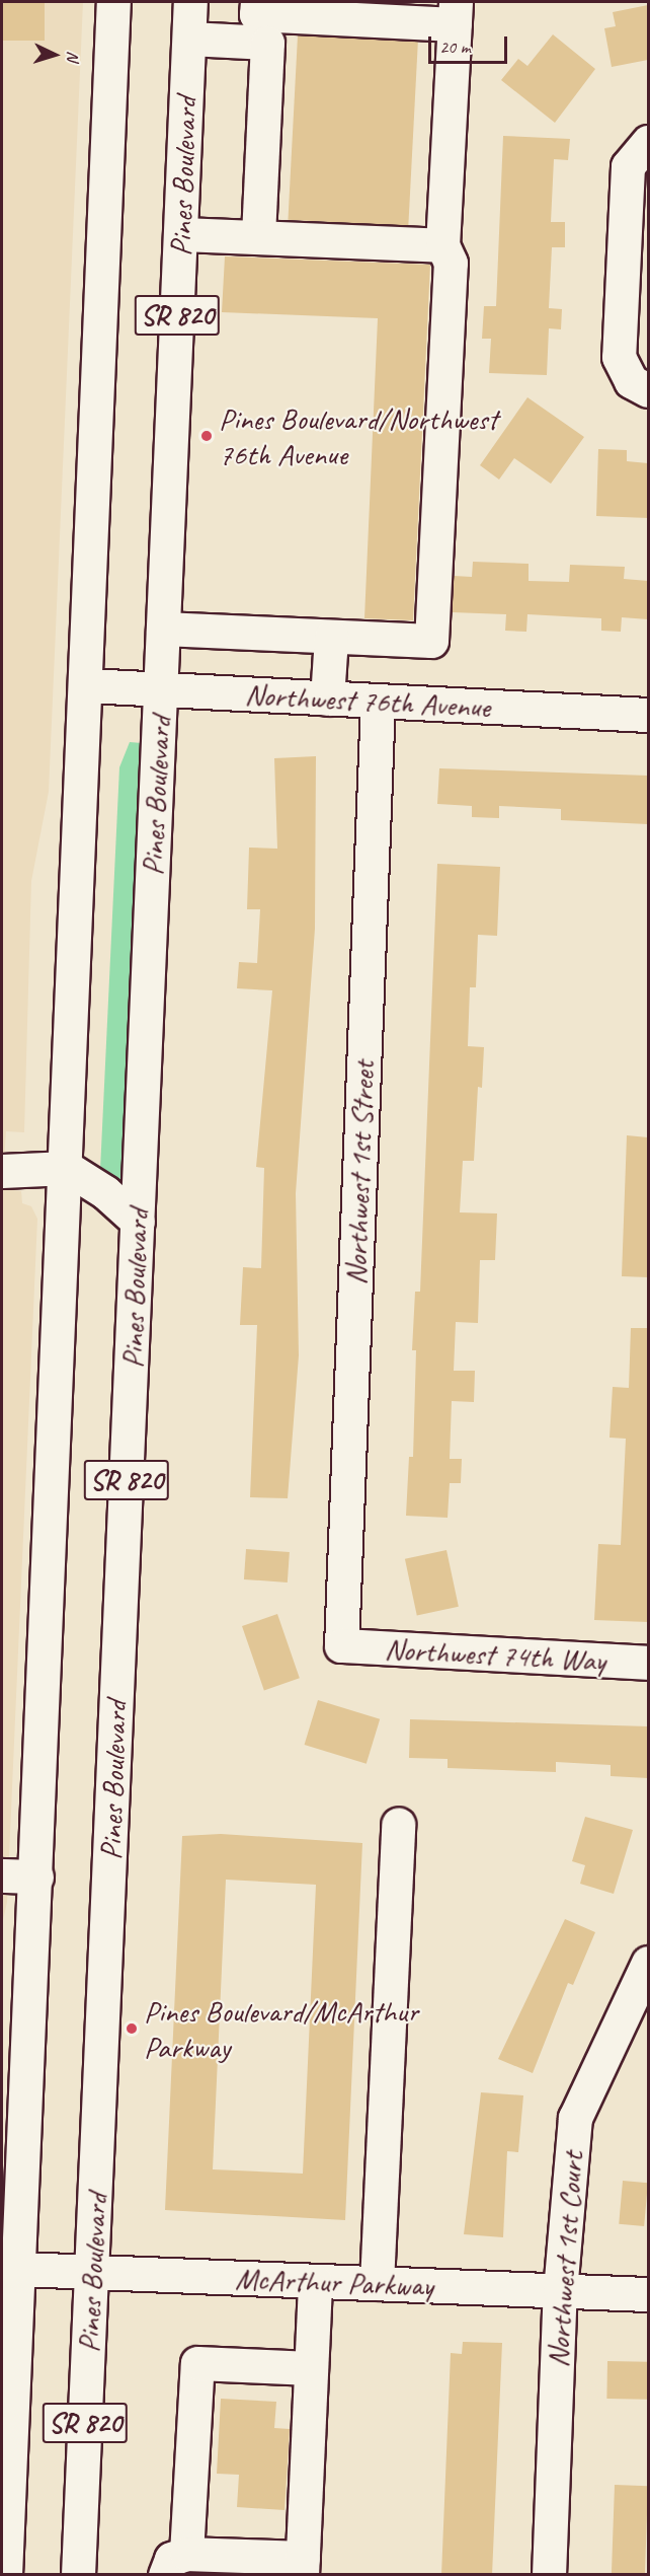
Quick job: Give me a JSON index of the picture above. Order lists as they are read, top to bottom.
{
  "streets": {
    "main road": [
      "Pines Boulevard",
      "SR 820",
      "Northwest 76th Avenue",
      "Northwest 1st Street",
      "Northwest 74th Way",
      "Northwest 1st Court",
      "McArthur Parkway"
    ]
  },
  "crossings": [
    ["Pines Boulevard", "Northwest 76th Avenue"],
    ["Pines Boulevard", "McArthur Parkway"],
    ["SR 820", "Northwest 76th Avenue"],
    ["SR 820", "McArthur Parkway"],
    ["Northwest 76th Avenue", "Northwest 1st Street"],
    ["Northwest 1st Street", "Northwest 74th Way"],
    ["Northwest 1st Court", "McArthur Parkway"]
  ],
  "places": ["Pines Boulevard/Northwest 76th Avenue", "Pines Boulevard/McArthur Parkway"],
  "scale_bar": "20 m",
  "north": "right"
}
